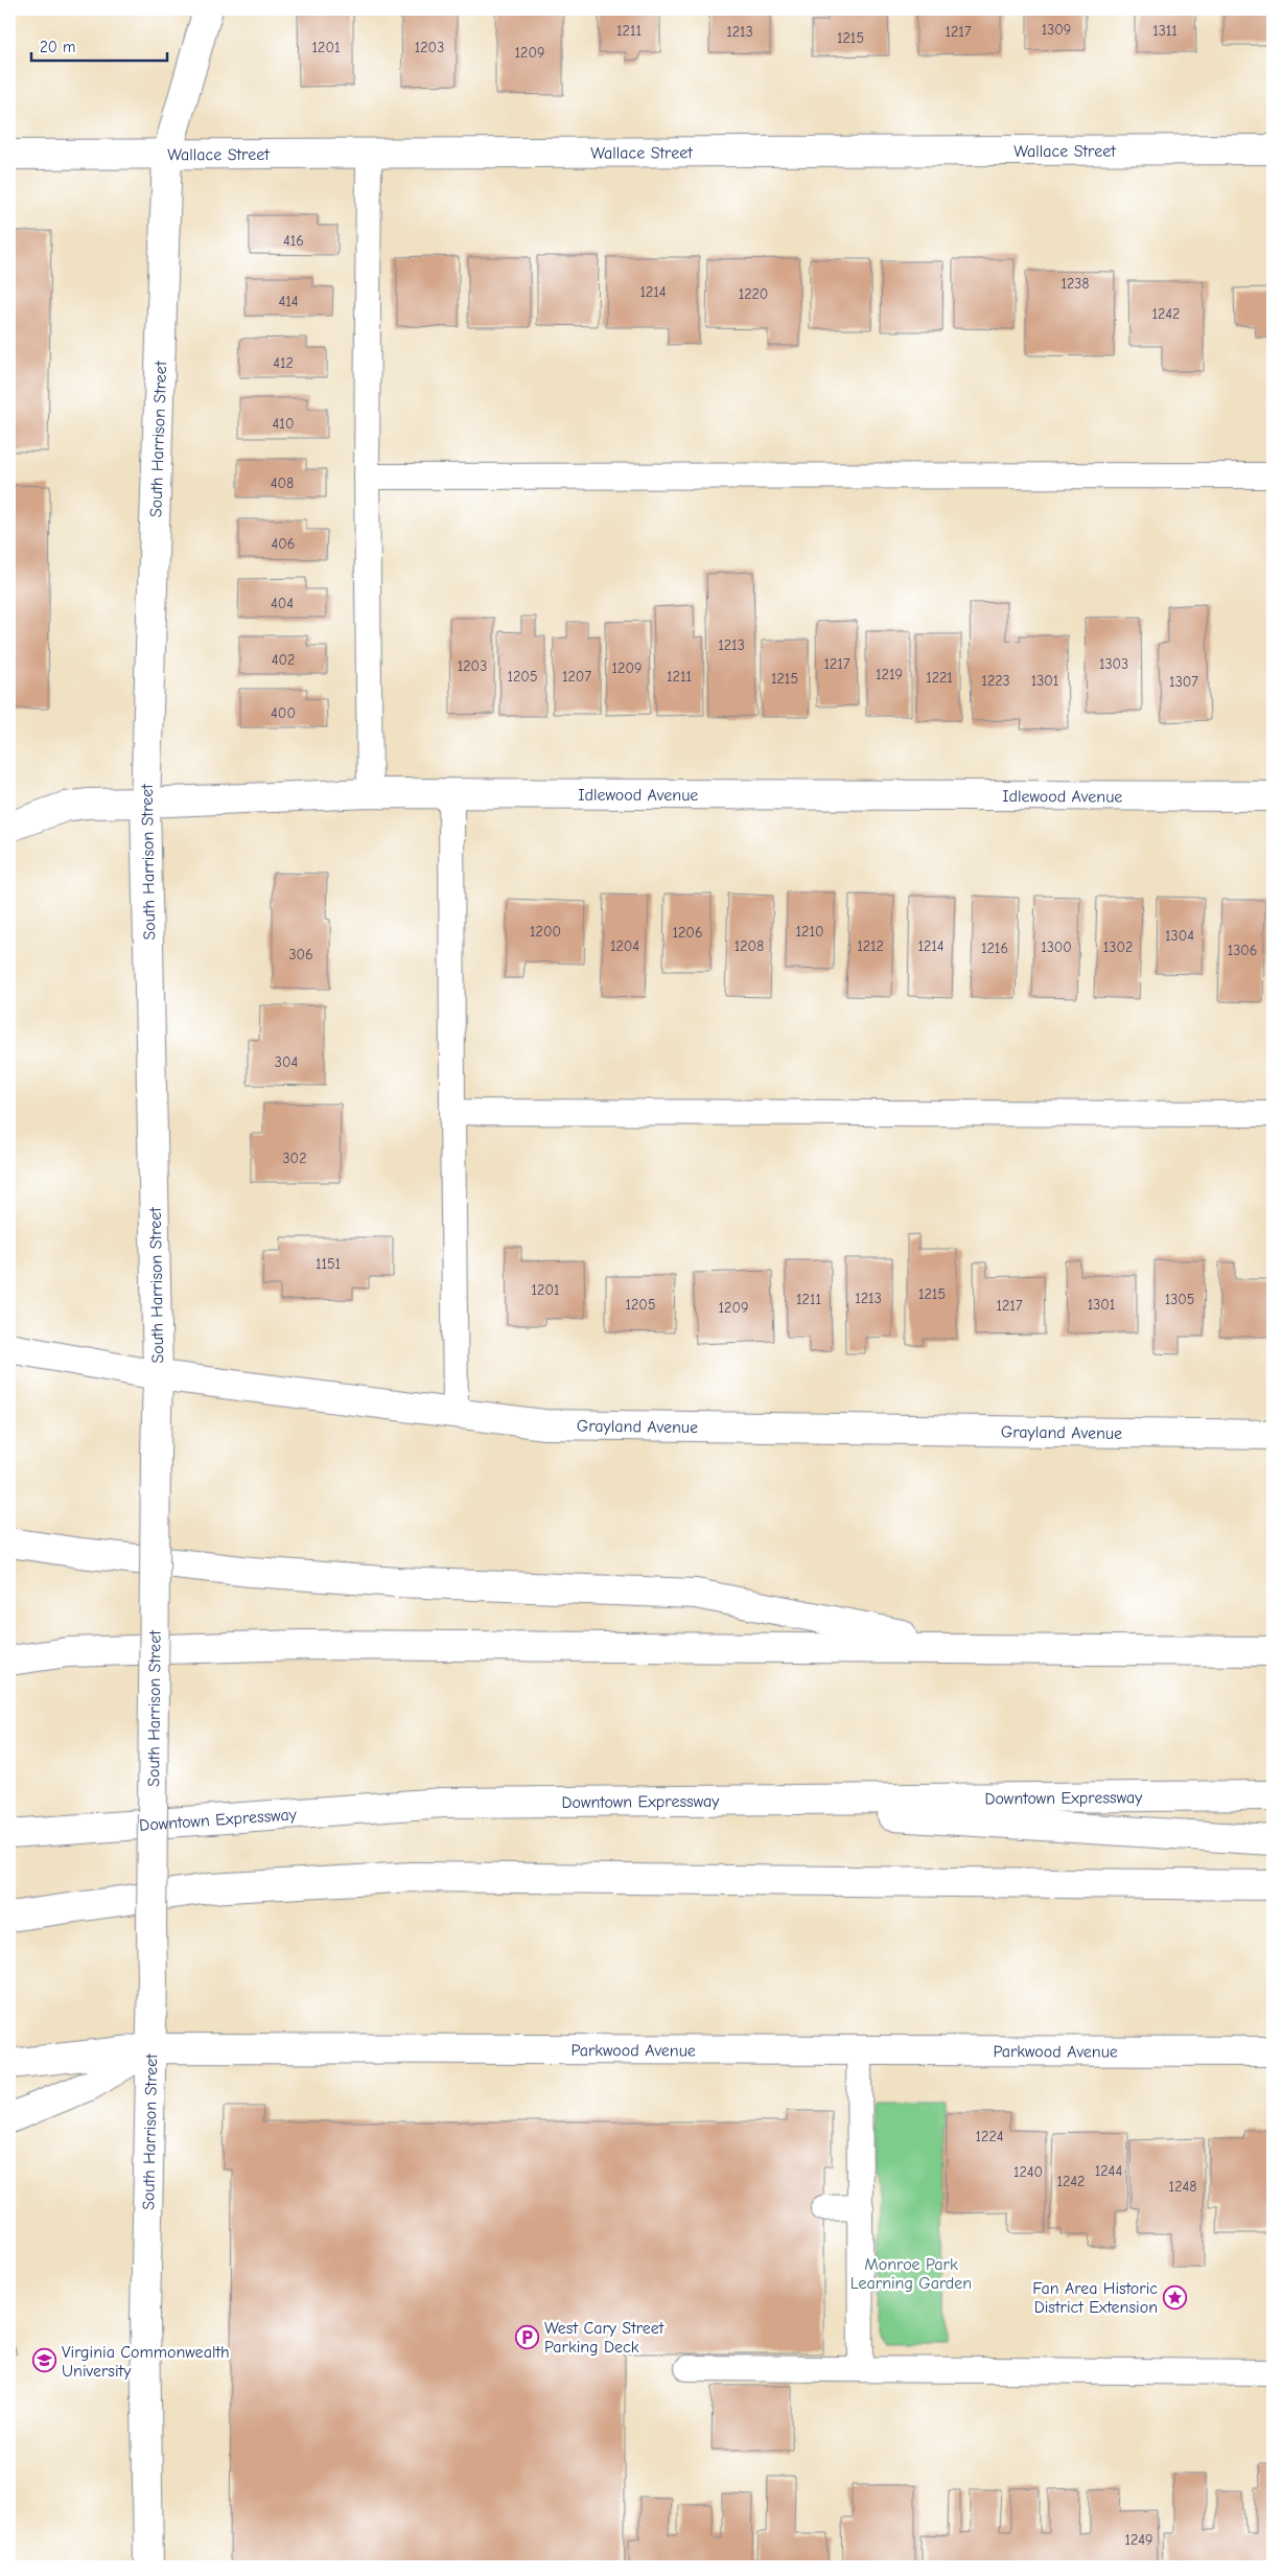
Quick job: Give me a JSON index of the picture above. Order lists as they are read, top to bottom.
{
  "streets": {
    "main road": [
      "Wallace Street",
      "South Harrison Street",
      "Idlewood Avenue",
      "Grayland Avenue",
      "Downtown Expressway",
      "Parkwood Avenue"
    ]
  },
  "crossings": [
    ["Wallace Street", "South Harrison Street"],
    ["South Harrison Street", "Idlewood Avenue"],
    ["South Harrison Street", "Grayland Avenue"],
    ["South Harrison Street", "Parkwood Avenue"]
  ],
  "parks": ["Monroe Park Learning Garden"],
  "places": {
    "place": ["Fan Area Historic District Extension"],
    "parking": ["West Cary Street Parking Deck"],
    "school or university": ["Virginia Commonwealth University"]
  },
  "house_numbers": [
    "1309",
    "1211",
    "1311",
    "1213",
    "1217",
    "1215",
    "1201",
    "1203",
    "1209",
    "416",
    "1238",
    "1214",
    "1220",
    "414",
    "1242",
    "412",
    "410",
    "408",
    "406",
    "404",
    "1213",
    "402",
    "1217",
    "1303",
    "1203",
    "1209",
    "1219",
    "1205",
    "1207",
    "1211",
    "1221",
    "1215",
    "1223",
    "1301",
    "1307",
    "400",
    "1200",
    "1210",
    "1206",
    "1304",
    "1204",
    "1208",
    "1212",
    "1214",
    "1300",
    "1302",
    "1216",
    "1306",
    "306",
    "304",
    "302",
    "1151",
    "1201",
    "1215",
    "1213",
    "1211",
    "1305",
    "1205",
    "1301",
    "1217",
    "1209",
    "1224",
    "1244",
    "1240",
    "1242",
    "1248",
    "1249"
  ],
  "scale_bar": "20 m"
}
